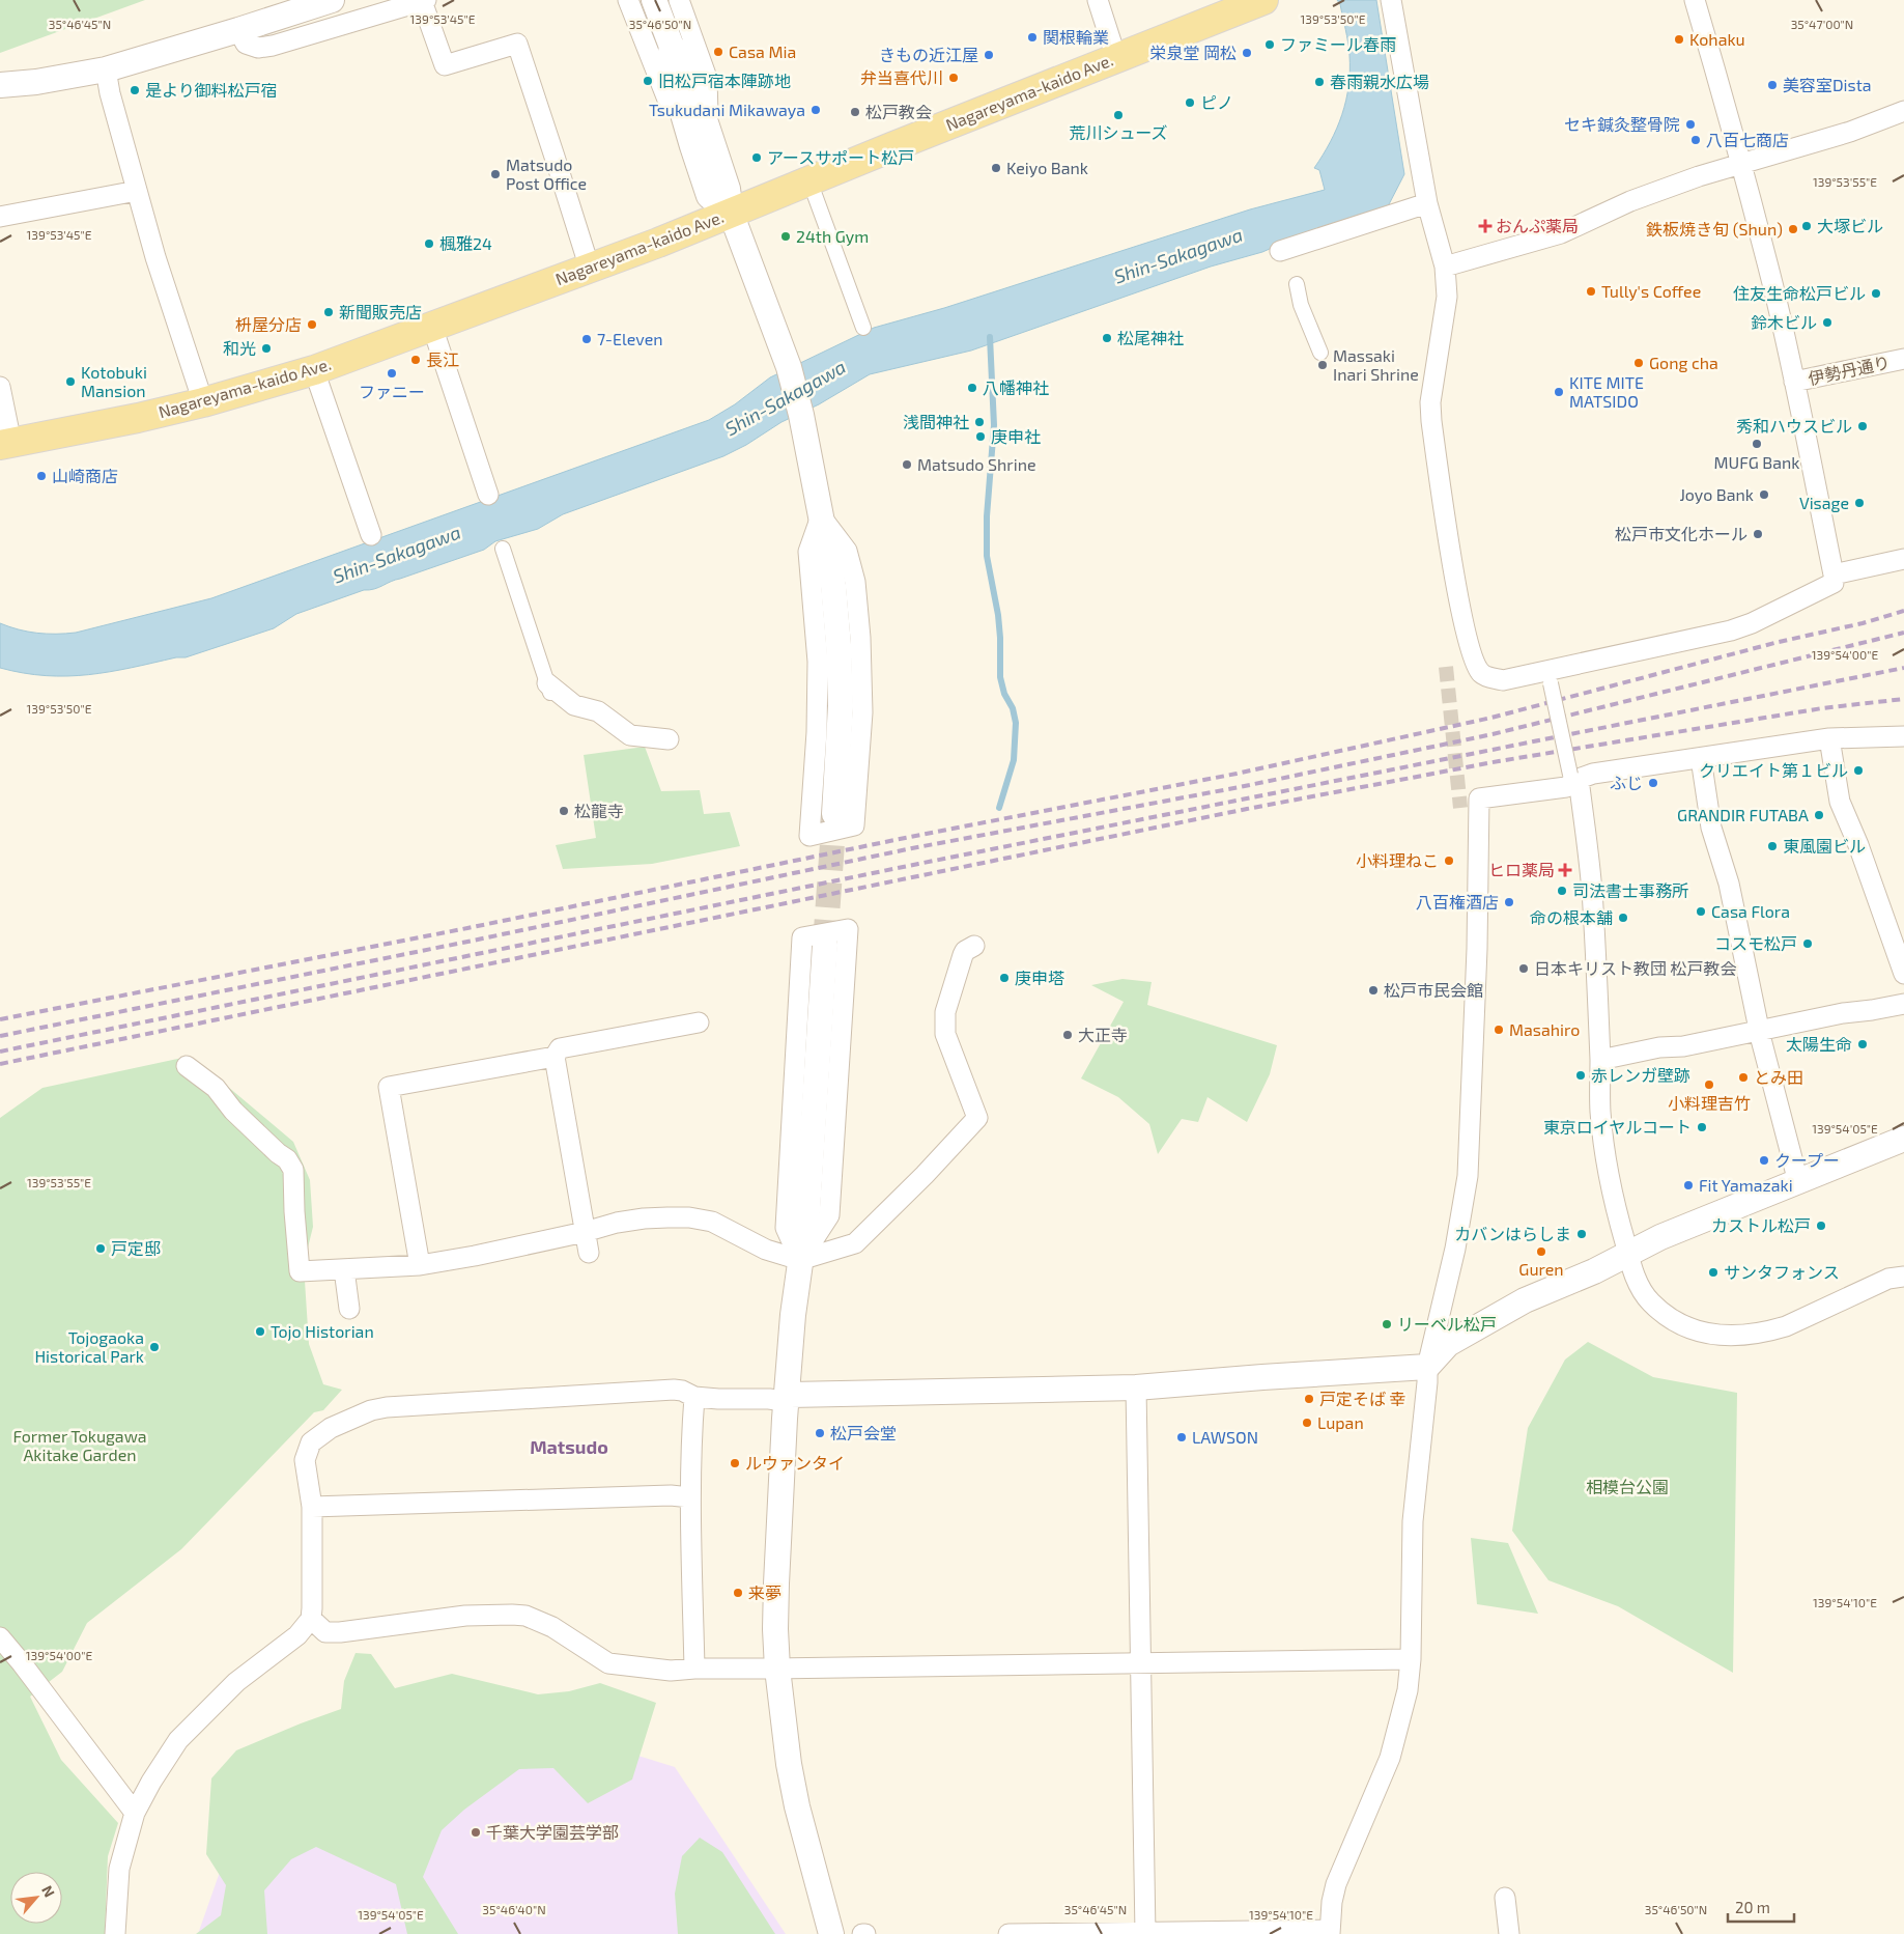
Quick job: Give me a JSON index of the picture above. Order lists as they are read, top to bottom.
{
  "streets": {
    "main road": ["Nagareyama-kaido Ave."],
    "street": ["伊勢丹通り"]
  },
  "districts": ["Matsudo"],
  "water": ["Shin-Sakagawa"],
  "parks": ["Former Tokugawa Akitake Garden", "相模台公園"],
  "places": {
    "other": [
      "関根輪業",
      "Kohaku",
      "ファミール春雨",
      "Casa Mia",
      "栄泉堂 岡松",
      "きもの近江屋",
      "弁当喜代川",
      "旧松戸宿本陣跡地",
      "春雨親水広場",
      "美容室Dista",
      "是より御料松戸宿",
      "ピノ",
      "Tsukudani Mikawaya",
      "松戸教会",
      "荒川シューズ",
      "セキ鍼灸整骨院",
      "八百七商店",
      "アースサポート松戸",
      "Keiyo Bank",
      "Matsudo Post Office",
      "大塚ビル",
      "鉄板焼き旬 (Shun)",
      "24th Gym",
      "楓雅24",
      "Tully's Coffee",
      "住友生命松戸ビル",
      "新聞販売店",
      "鈴木ビル",
      "枡屋分店",
      "松尾神社",
      "7-Eleven",
      "和光",
      "長江",
      "Gong cha",
      "Massaki Inari Shrine",
      "ファニー",
      "Kotobuki Mansion",
      "八幡神社",
      "KITE MITE MATSIDO",
      "浅間神社",
      "秀和ハウスビル",
      "庚申社",
      "MUFG Bank",
      "Matsudo Shrine",
      "山崎商店",
      "Joyo Bank",
      "Visage",
      "松戸市文化ホール",
      "クリエイト第１ビル",
      "ふじ",
      "松龍寺",
      "GRANDIR FUTABA",
      "東風園ビル",
      "小料理ねこ",
      "司法書士事務所",
      "八百権酒店",
      "Casa Flora",
      "命の根本舗",
      "コスモ松戸",
      "日本キリスト教団 松戸教会",
      "庚申塔",
      "松戸市民会館",
      "Masahiro",
      "大正寺",
      "太陽生命",
      "赤レンガ壁跡",
      "とみ田",
      "小料理吉竹",
      "東京ロイヤルコート",
      "クープー",
      "Fit Yamazaki",
      "カストル松戸",
      "カバンはらしま",
      "戸定邸",
      "Guren",
      "サンタフォンス",
      "リーベル松戸",
      "Tojo Historian",
      "Tojogaoka Historical Park",
      "戸定そば 幸",
      "Lupan",
      "松戸会堂",
      "LAWSON",
      "ルウァンタイ",
      "来夢",
      "千葉大学園芸学部"
    ],
    "health": ["おんぷ薬局", "ヒロ薬局"]
  },
  "scale_bar": "20 m",
  "north": "top right",
  "coordinates": [
    "139°53'45\"E",
    "139°53'50\"E",
    "35°46'45\"N",
    "35°46'50\"N",
    "35°47'00\"N",
    "139°53'55\"E",
    "139°54'00\"E",
    "139°54'05\"E",
    "139°54'10\"E",
    "35°46'40\"N"
  ]
}
